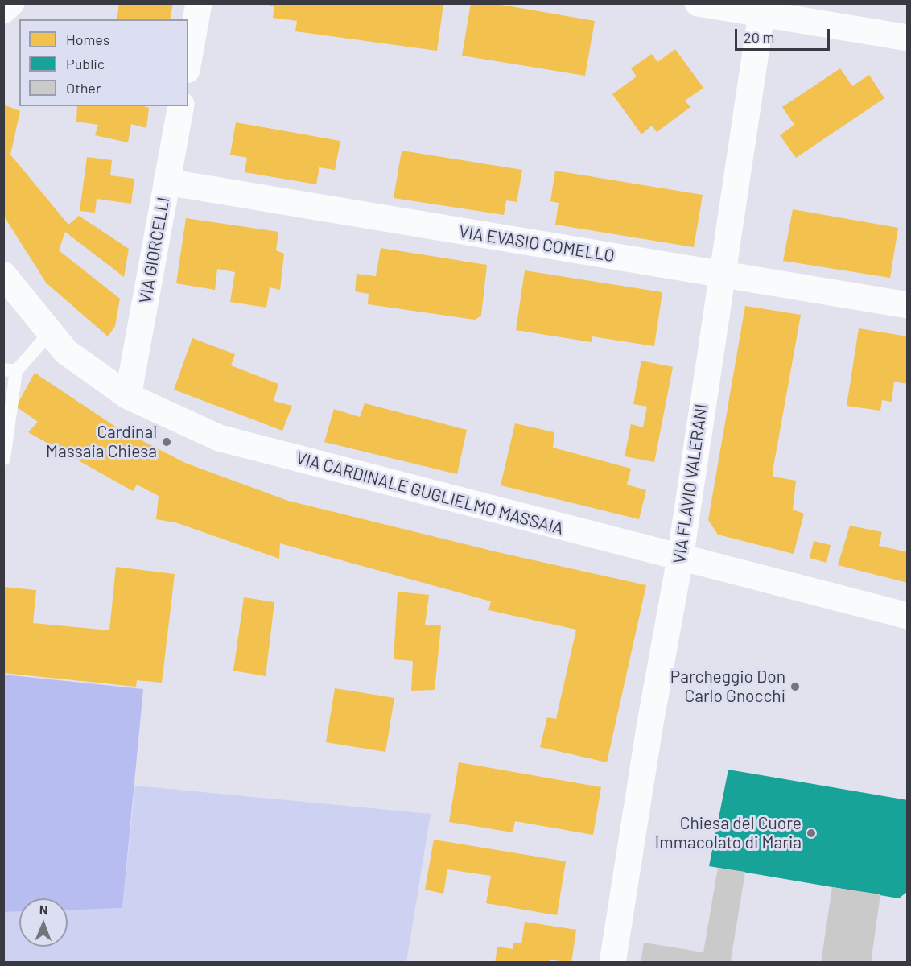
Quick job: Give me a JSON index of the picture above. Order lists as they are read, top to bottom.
{
  "streets": {
    "street": [
      "VIA EVASIO COMELLO",
      "VIA GIORCELLI",
      "VIA FLAVIO VALERANI",
      "VIA CARDINALE GUGLIELMO MASSAIA"
    ]
  },
  "crossings": [
    ["VIA EVASIO COMELLO", "VIA GIORCELLI"],
    ["VIA EVASIO COMELLO", "VIA FLAVIO VALERANI"],
    ["VIA GIORCELLI", "VIA CARDINALE GUGLIELMO MASSAIA"],
    ["VIA FLAVIO VALERANI", "VIA CARDINALE GUGLIELMO MASSAIA"]
  ],
  "places": ["Cardinal Massaia Chiesa", "Parcheggio Don Carlo Gnocchi", "Chiesa del Cuore Immacolato di Maria"],
  "legend": ["Homes", "Public", "Other"],
  "scale_bar": "20 m",
  "north": "top"
}
